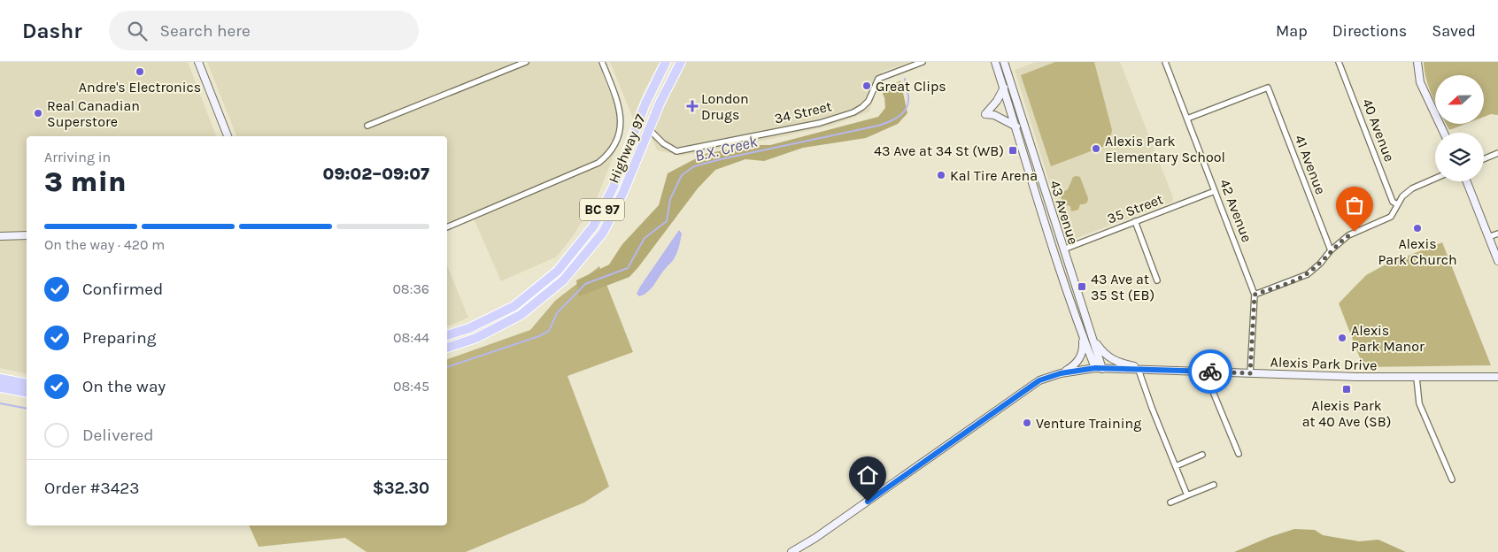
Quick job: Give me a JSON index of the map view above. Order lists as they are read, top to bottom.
{
  "streets": {
    "highway": ["Highway 97", "BC 97"],
    "street": [
      "34 Street",
      "40 Avenue",
      "41 Avenue",
      "35 Street",
      "42 Avenue",
      "43 Avenue",
      "Alexis Park Drive"
    ]
  },
  "crossings": [
    ["34 Street", "Highway 97"],
    ["41 Avenue", "42 Avenue"],
    ["35 Street", "42 Avenue"],
    ["35 Street", "43 Avenue"],
    ["42 Avenue", "Alexis Park Drive"],
    ["43 Avenue", "Alexis Park Drive"]
  ],
  "water": ["B.X. Creek"],
  "places": {
    "other": [
      "Andre's Electronics",
      "Great Clips",
      "Real Canadian Superstore",
      "Alexis Park Elementary School",
      "Kal Tire Arena",
      "Alexis Park Church",
      "Alexis Park Manor",
      "Venture Training"
    ],
    "health": ["London Drugs"],
    "transit": ["43 Ave at 34 St (WB)", "43 Ave at 35 St (EB)", "Alexis Park at 40 Ave (SB)"]
  },
  "north": "left",
  "page": {
    "header": "Dashr",
    "search": "Search here",
    "nav": ["Map", "Directions", "Saved"],
    "heading": ["3 min", "Arriving in", "09:02–09:07"],
    "panel": ["Order #3423", "$32.30"],
    "bar": "On the way · 420 m",
    "list": [
      ["Confirmed", "08:36"],
      ["Preparing", "08:44"],
      ["On the way", "08:45"],
      "Delivered"
    ]
  }
}
